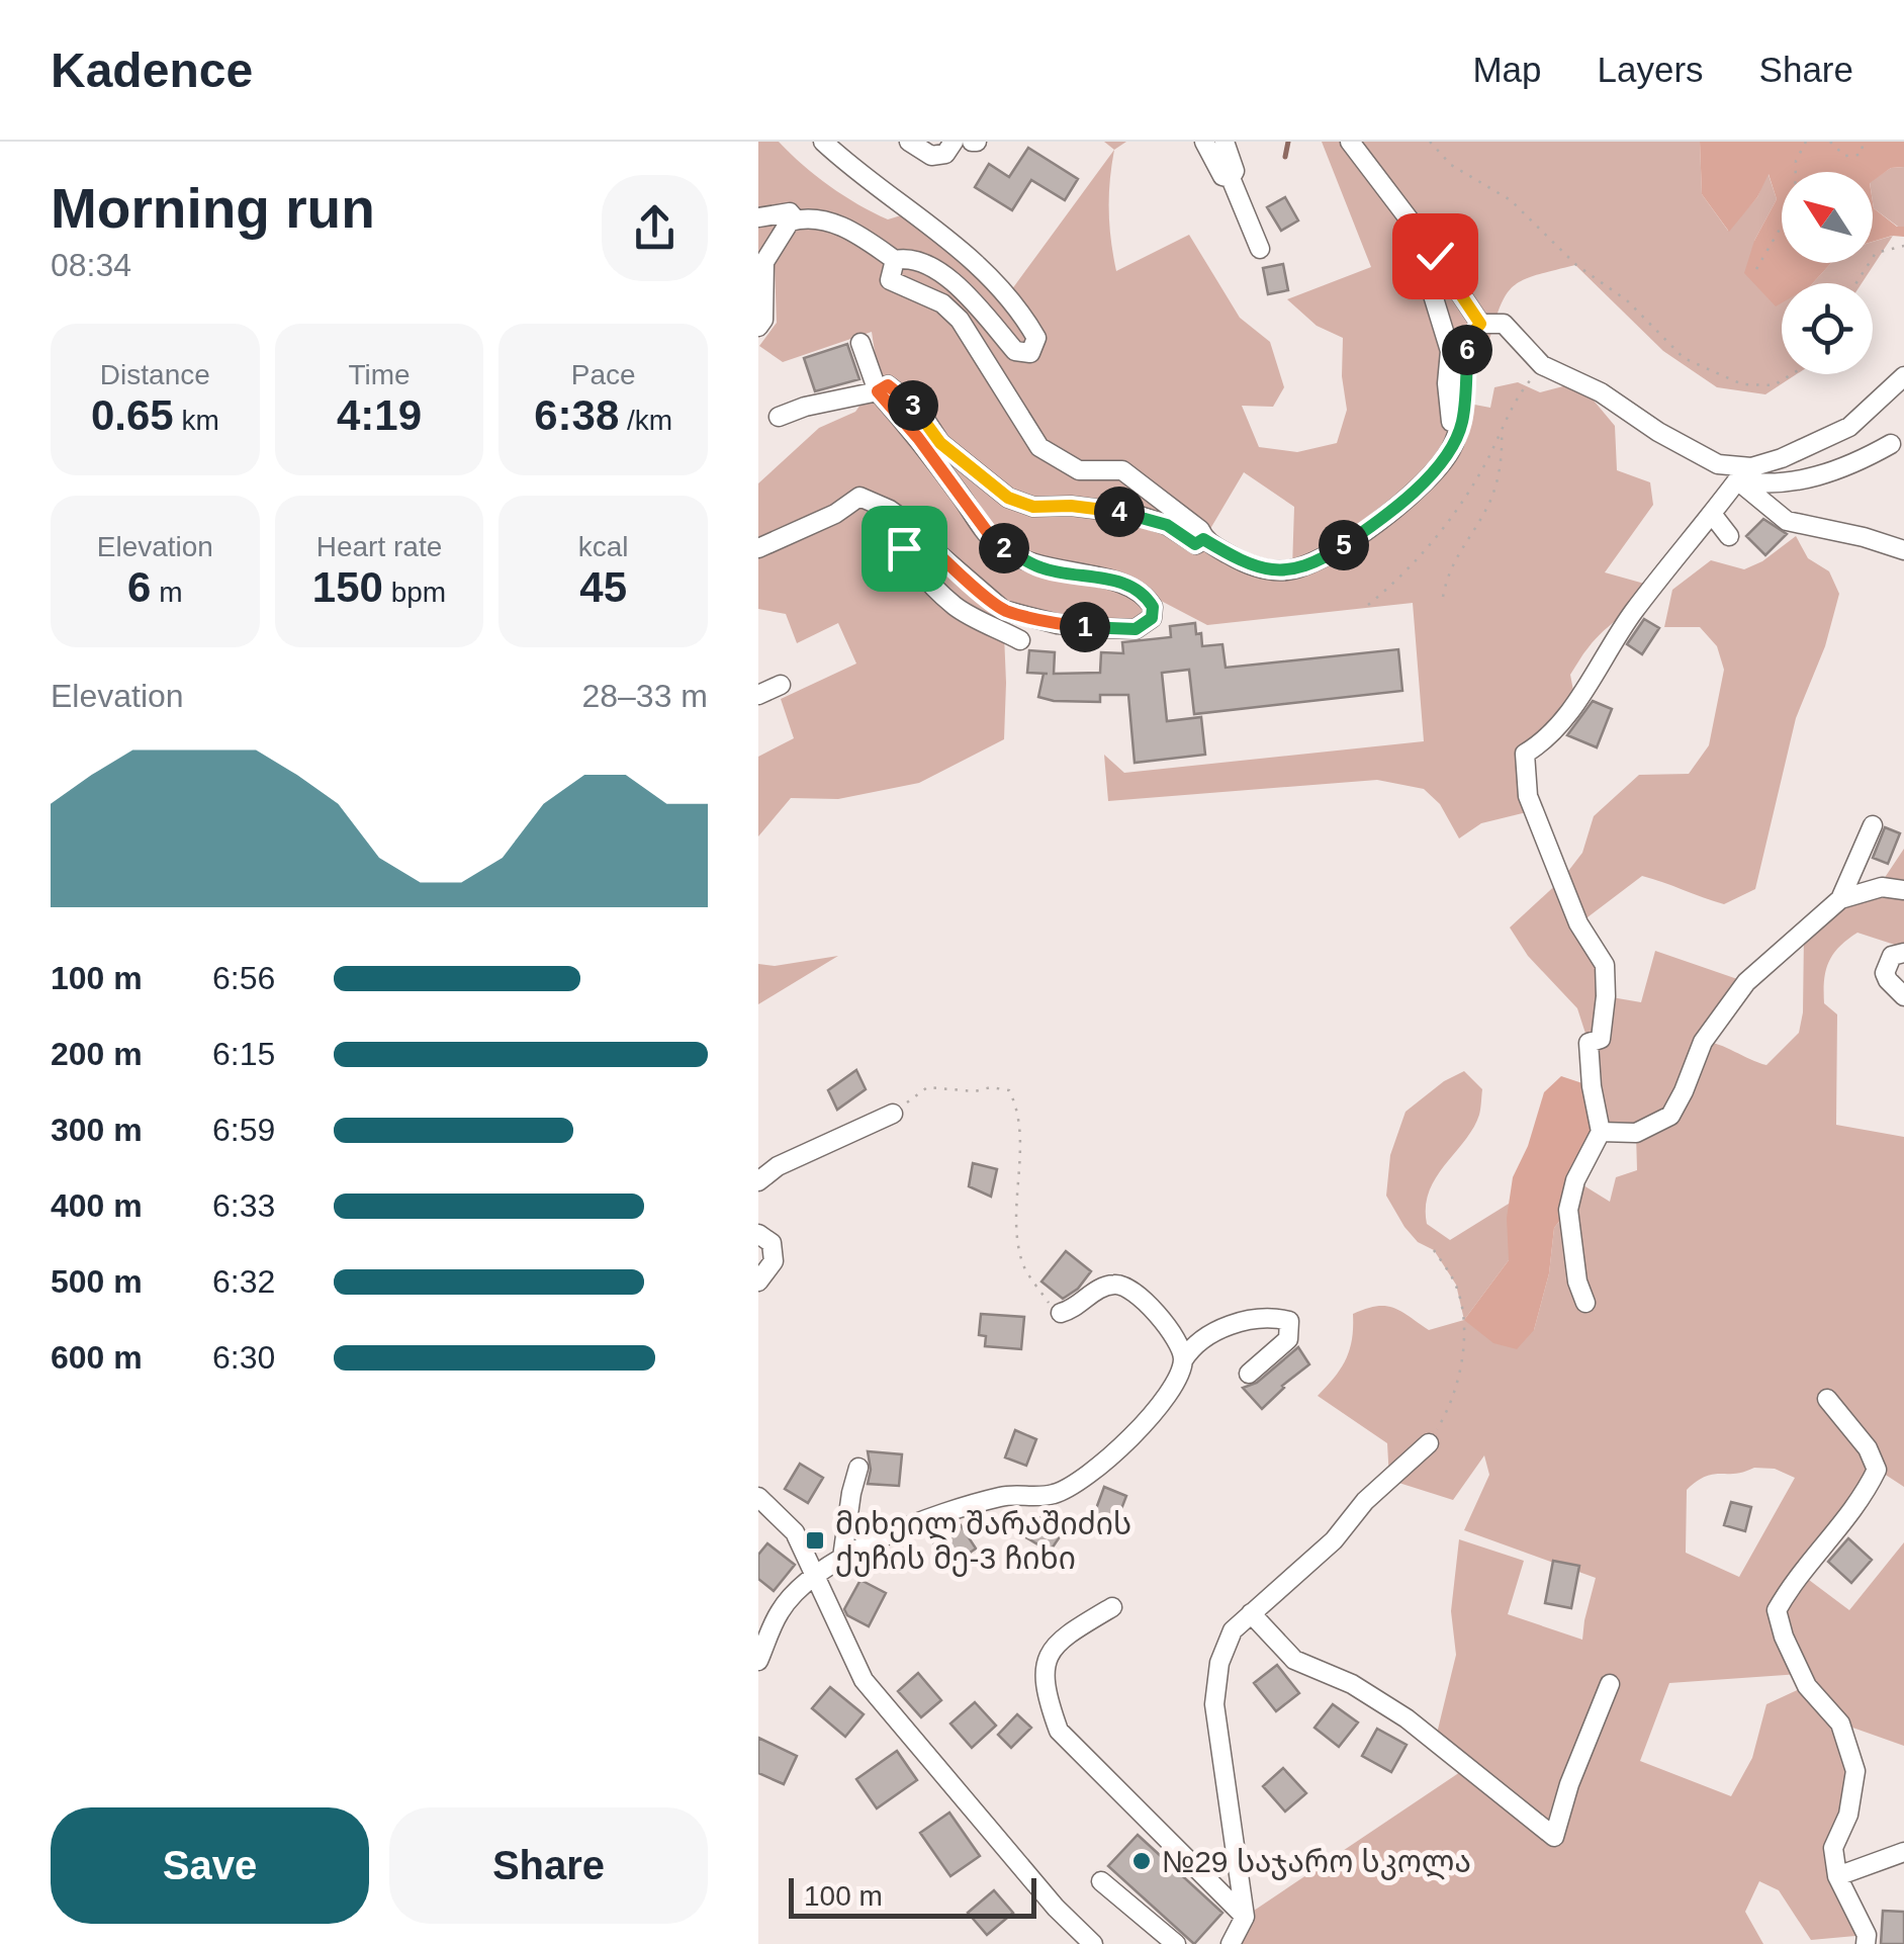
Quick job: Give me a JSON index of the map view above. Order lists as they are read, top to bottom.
{
  "places": {
    "transit": ["მიხეილ შარაშიძის ქუჩის მე-3 ჩიხი"],
    "other": ["№29 საჯარო სკოლა"]
  },
  "scale_bar": "100 m",
  "north": "top left",
  "page": {
    "header": "Kadence",
    "nav": ["Map", "Layers", "Share"],
    "heading": ["Morning run", "08:34"],
    "stats": [
      ["Distance", "0.65 km"],
      ["Time", "4:19"],
      ["Pace", "6:38 /km"],
      ["Elevation", "6 m"],
      ["Heart rate", "150 bpm"],
      ["kcal", "45"]
    ],
    "pins": [
      "6",
      "3",
      "4",
      "5",
      "2",
      "1"
    ],
    "chart": ["Elevation", "28–33 m"],
    "list": [
      {
        "name": "100 m",
        "note": "6:56"
      },
      {
        "name": "200 m",
        "note": "6:15"
      },
      {
        "name": "300 m",
        "note": "6:59"
      },
      {
        "name": "400 m",
        "note": "6:33"
      },
      {
        "name": "500 m",
        "note": "6:32"
      },
      {
        "name": "600 m",
        "note": "6:30"
      }
    ],
    "buttons": ["Save", "Share"],
    "scale": "100 m"
  }
}
